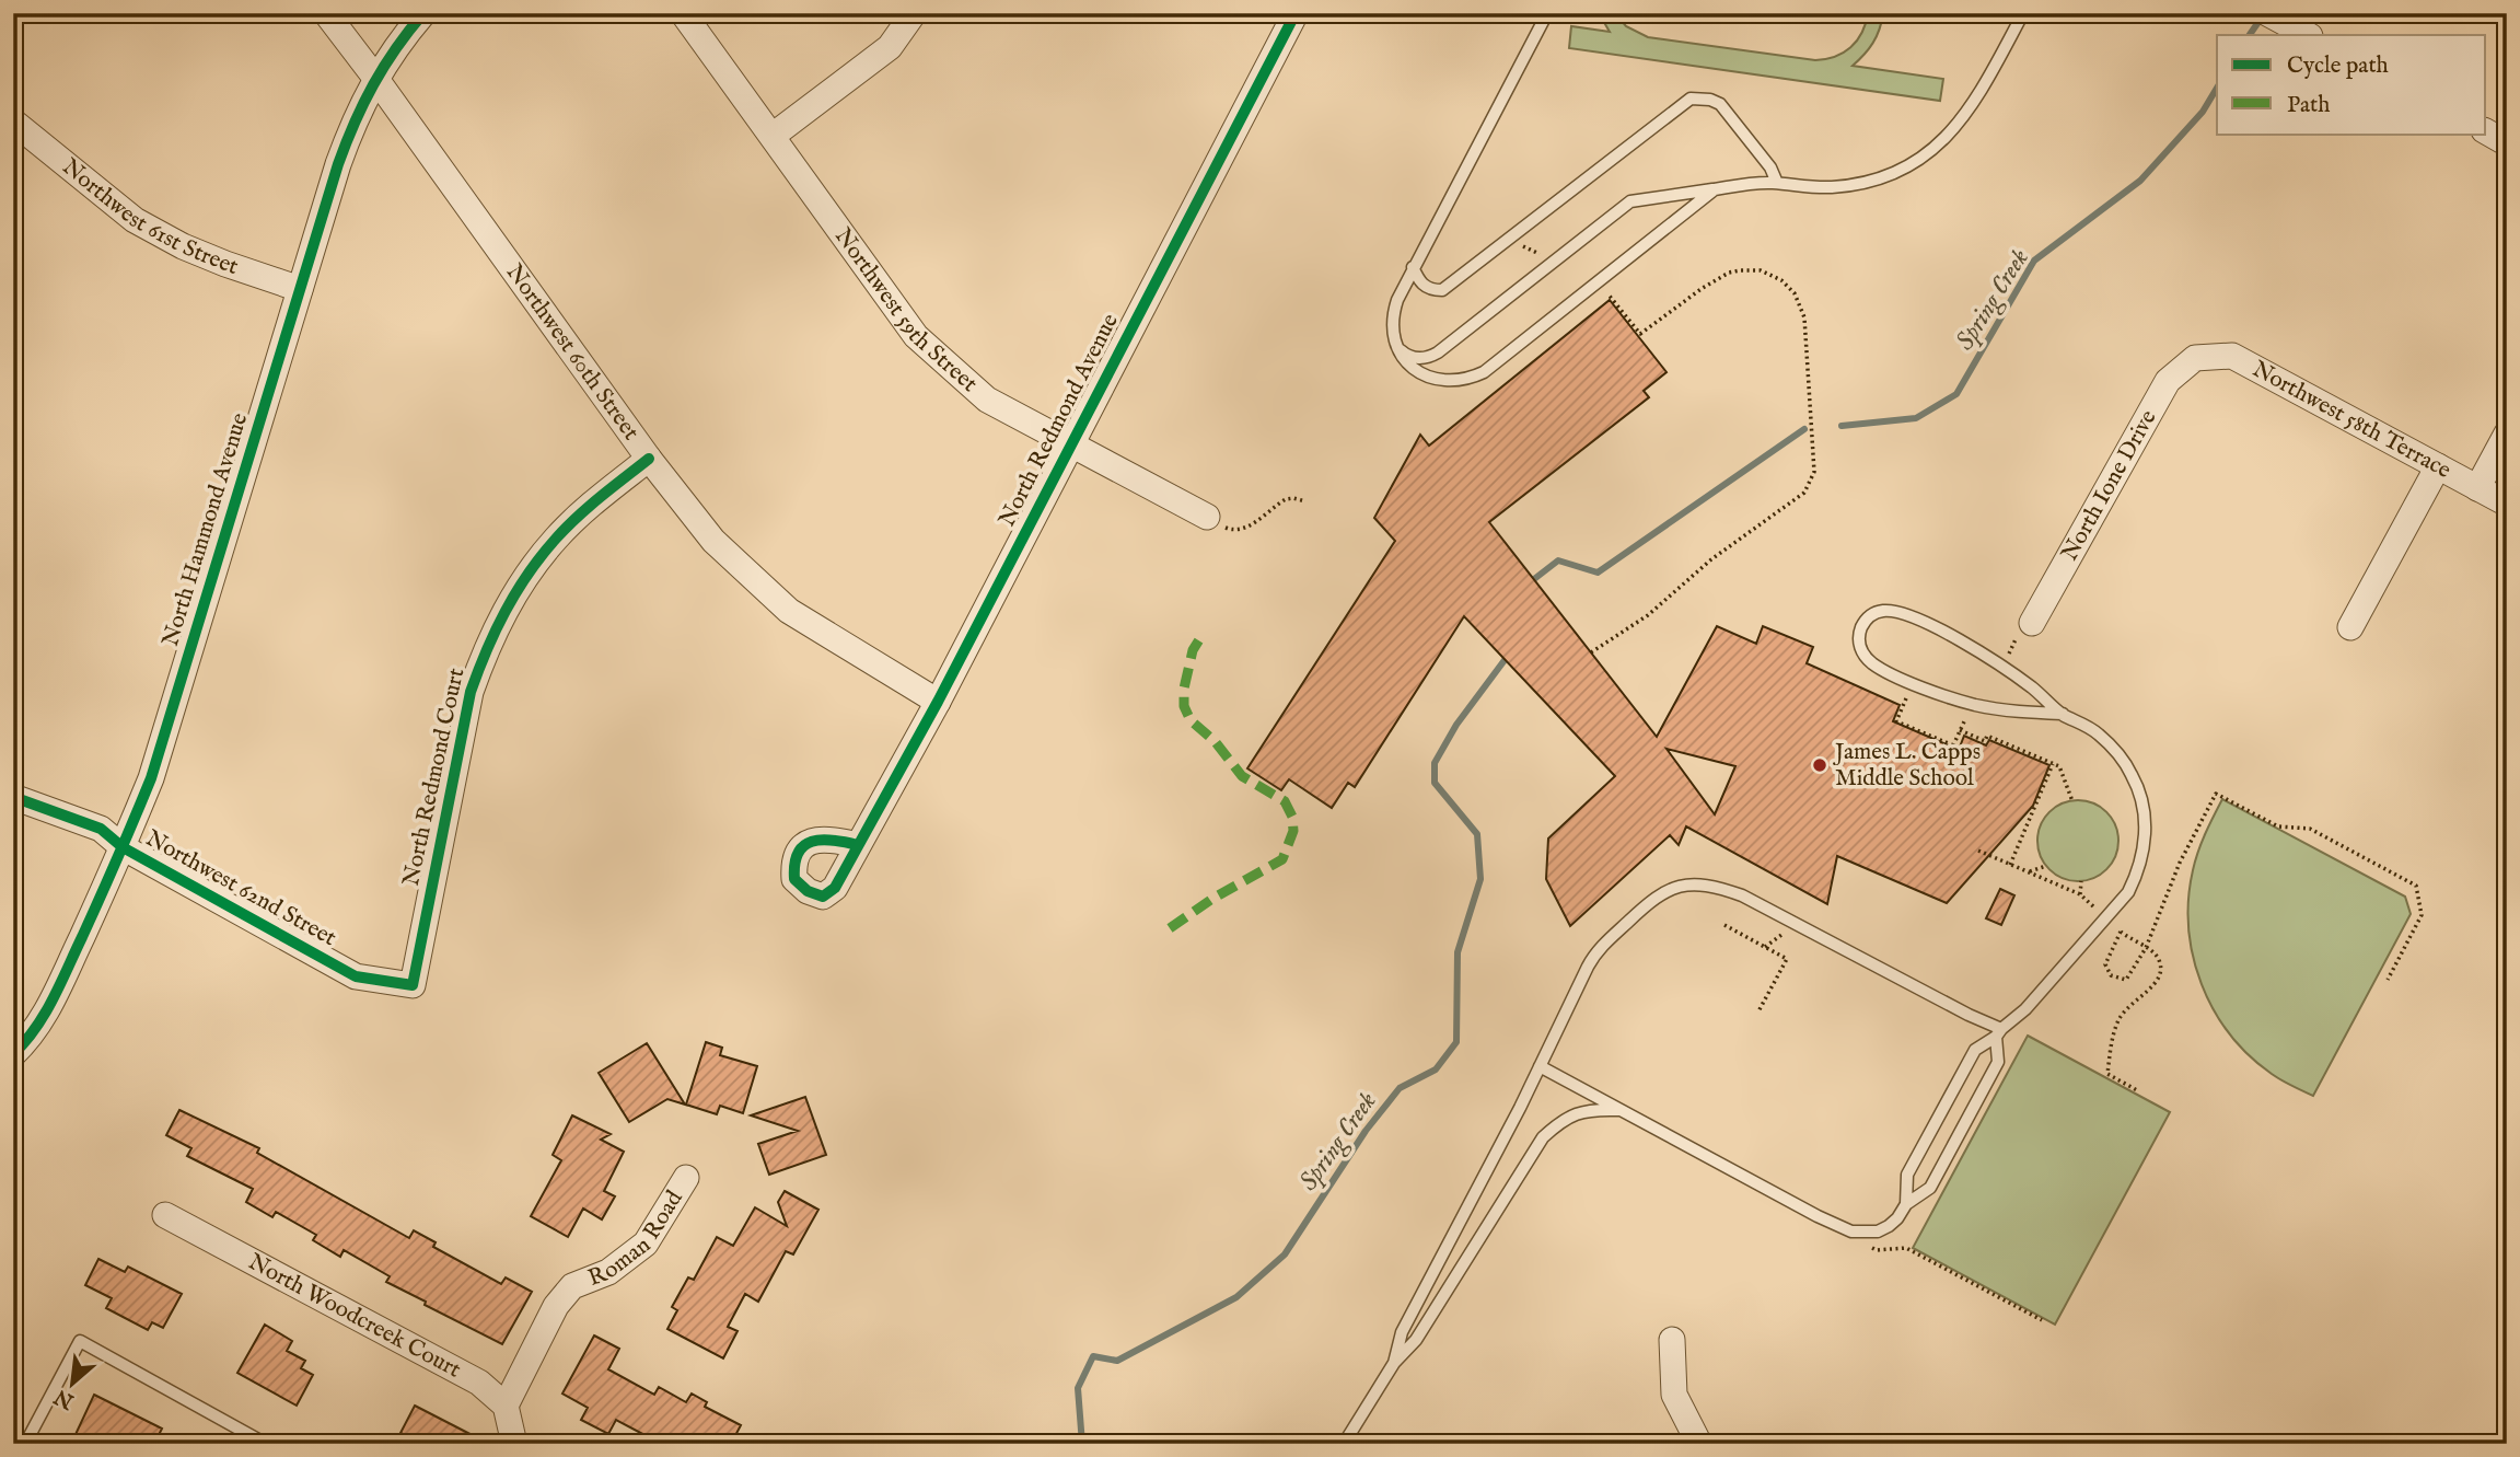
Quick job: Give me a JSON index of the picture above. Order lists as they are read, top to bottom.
{
  "streets": {
    "street": [
      "Northwest 61st Street",
      "Northwest 59th Street",
      "Northwest 60th Street",
      "North Redmond Avenue",
      "Northwest 58th Terrace",
      "North Ione Drive",
      "North Hammond Avenue",
      "North Redmond Court",
      "Northwest 62nd Street",
      "Roman Road",
      "North Woodcreek Court"
    ]
  },
  "crossings": [
    ["Northwest 61st Street", "North Hammond Avenue"],
    ["Northwest 59th Street", "North Redmond Avenue"],
    ["Northwest 60th Street", "North Redmond Avenue"],
    ["Northwest 60th Street", "North Hammond Avenue"],
    ["Northwest 60th Street", "North Redmond Court"],
    ["Northwest 58th Terrace", "North Ione Drive"],
    ["North Hammond Avenue", "Northwest 62nd Street"],
    ["North Redmond Court", "Northwest 62nd Street"],
    ["Roman Road", "North Woodcreek Court"]
  ],
  "water": ["Spring Creek"],
  "places": ["James L. Capps Middle School"],
  "legend": ["Cycle path", "Path"],
  "north": "bottom left"
}
